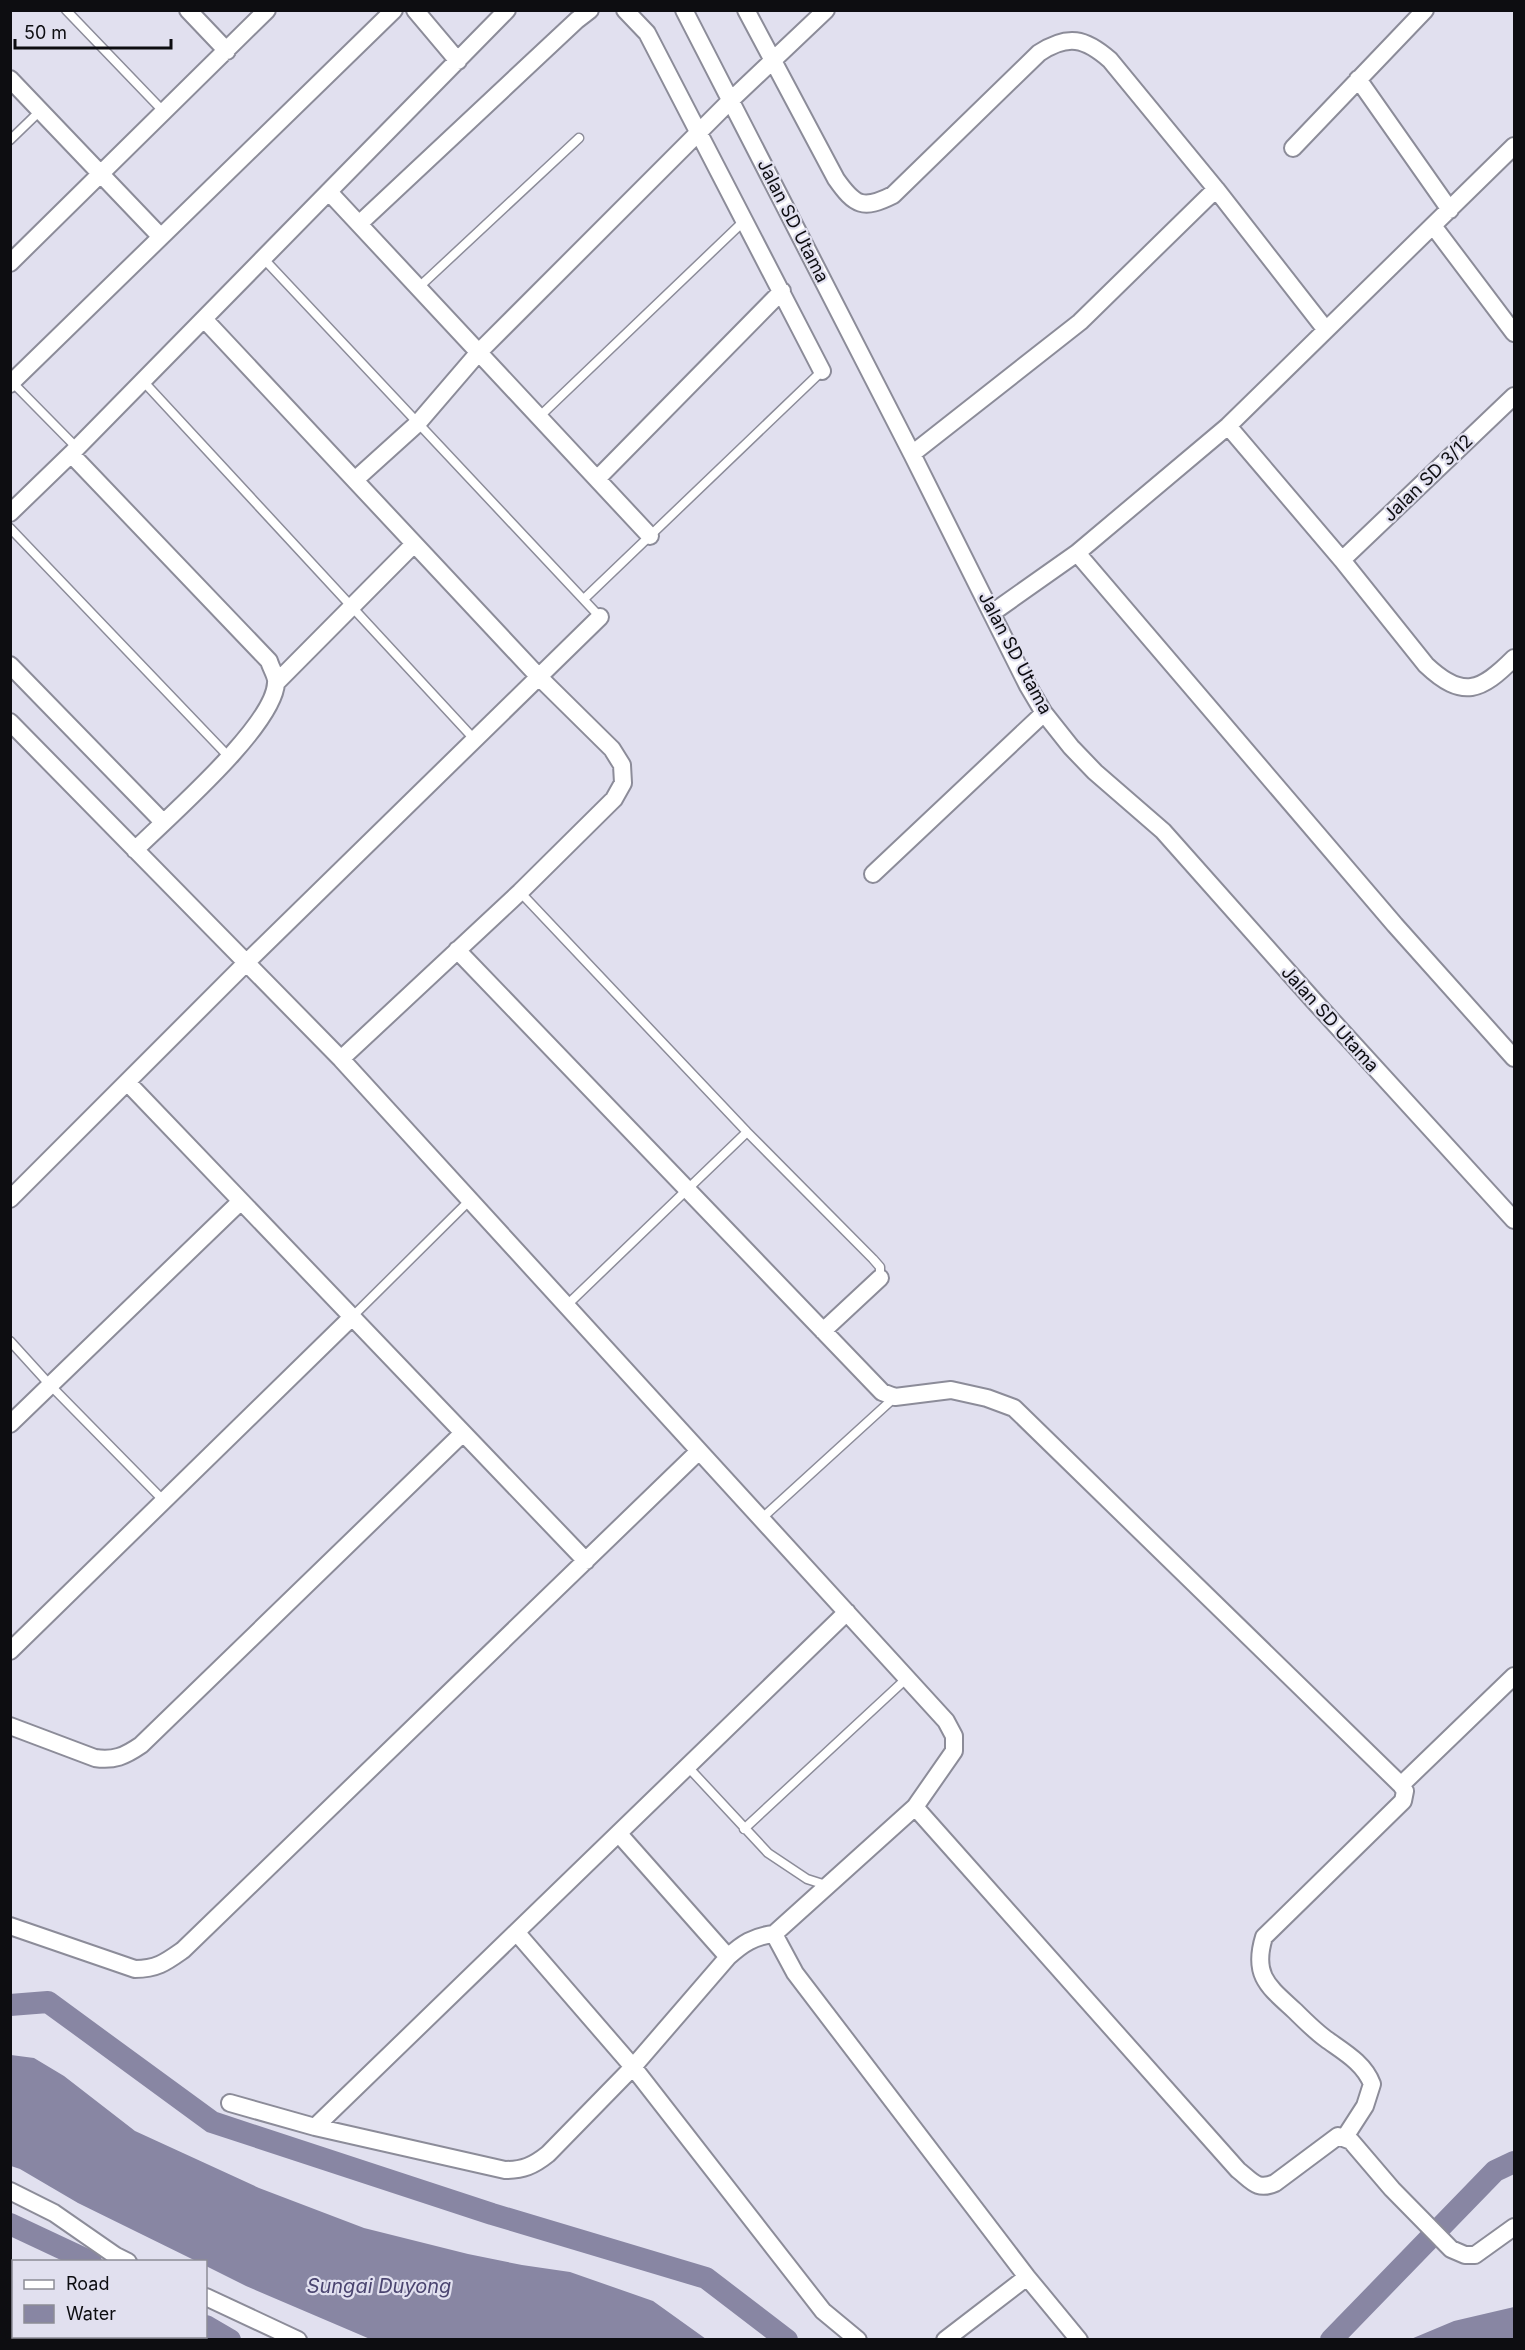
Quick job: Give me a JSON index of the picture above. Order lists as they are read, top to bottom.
{
  "streets": {
    "street": ["Jalan SD Utama", "Jalan SD 3/12"]
  },
  "water": ["Sungai Duyong"],
  "legend": ["Road", "Water"],
  "scale_bar": "50 m"
}
